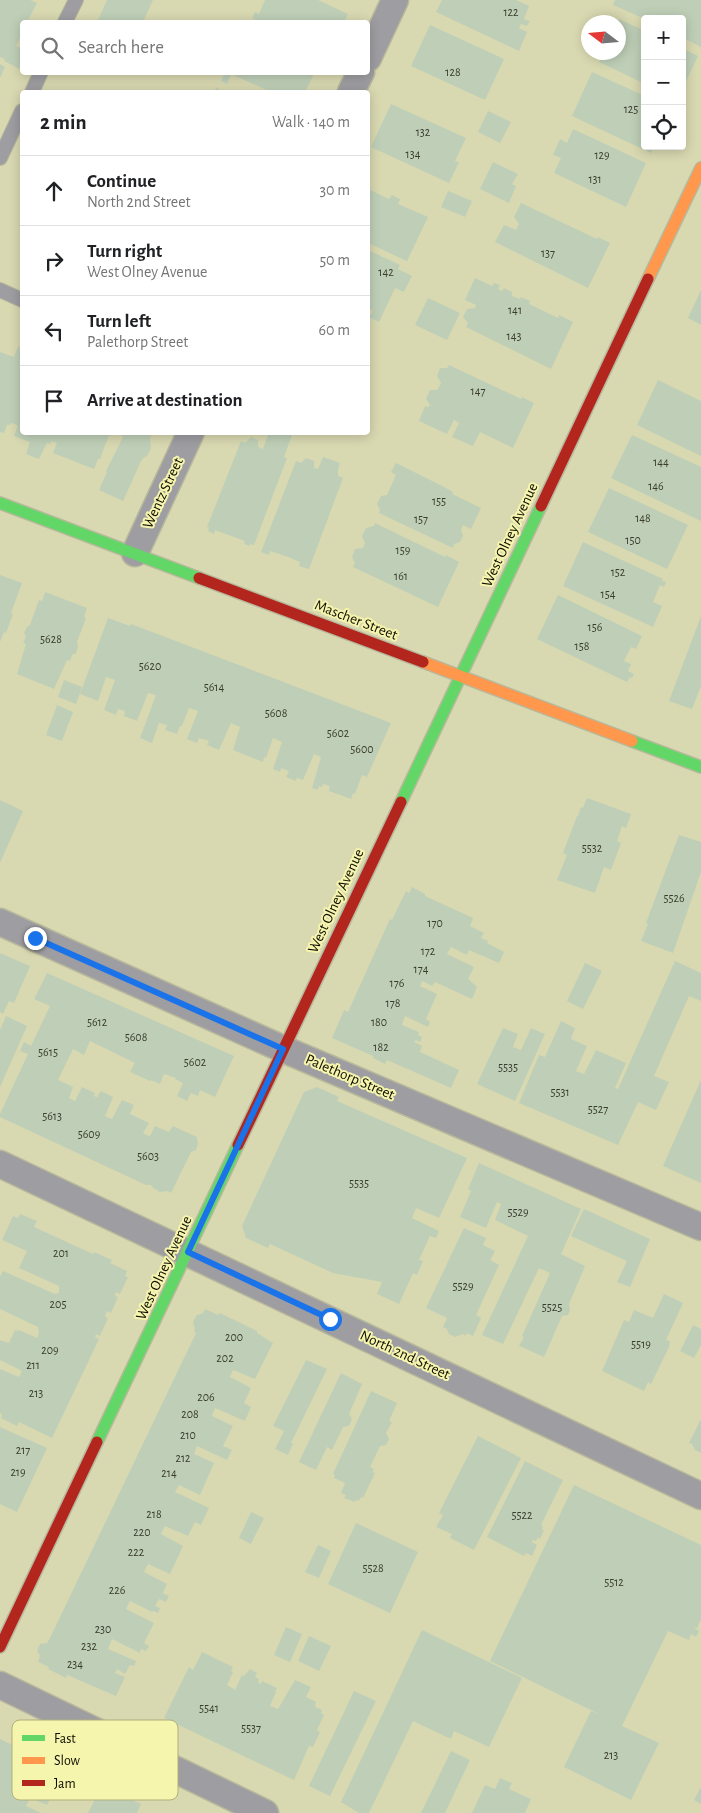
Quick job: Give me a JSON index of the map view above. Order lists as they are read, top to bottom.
{
  "streets": {
    "street": [
      "Wentz Street",
      "West Olney Avenue",
      "Mascher Street",
      "Palethorp Street",
      "North 2nd Street"
    ]
  },
  "crossings": [
    ["Wentz Street", "Mascher Street"],
    ["West Olney Avenue", "Mascher Street"],
    ["West Olney Avenue", "Palethorp Street"],
    ["West Olney Avenue", "North 2nd Street"]
  ],
  "house_numbers": [
    "122",
    "128",
    "125",
    "132",
    "134",
    "129",
    "131",
    "137",
    "142",
    "141",
    "143",
    "147",
    "144",
    "146",
    "155",
    "148",
    "157",
    "150",
    "159",
    "152",
    "161",
    "154",
    "156",
    "5628",
    "158",
    "5620",
    "5614",
    "5608",
    "5602",
    "5600",
    "5532",
    "5526",
    "170",
    "172",
    "174",
    "176",
    "178",
    "5612",
    "180",
    "5608",
    "182",
    "5615",
    "5602",
    "5535",
    "5531",
    "5527",
    "5613",
    "5609",
    "5603",
    "5535",
    "5529",
    "201",
    "5529",
    "205",
    "5525",
    "200",
    "5519",
    "209",
    "202",
    "211",
    "213",
    "206",
    "208",
    "210",
    "217",
    "212",
    "219",
    "214",
    "218",
    "5522",
    "220",
    "222",
    "5528",
    "5512",
    "226",
    "230",
    "232",
    "234",
    "5541",
    "5537",
    "213"
  ],
  "legend": ["Fast", "Slow", "Jam"],
  "north": "left",
  "page": {
    "map_buttons": ["+", "−"],
    "search": "Search here",
    "heading": ["2 min", "Walk · 140 m"],
    "list": [
      ["Continue", "North 2nd Street", "30 m"],
      ["Turn right", "West Olney Avenue", "50 m"],
      ["Turn left", "Palethorp Street", "60 m"],
      "Arrive at destination"
    ]
  }
}
